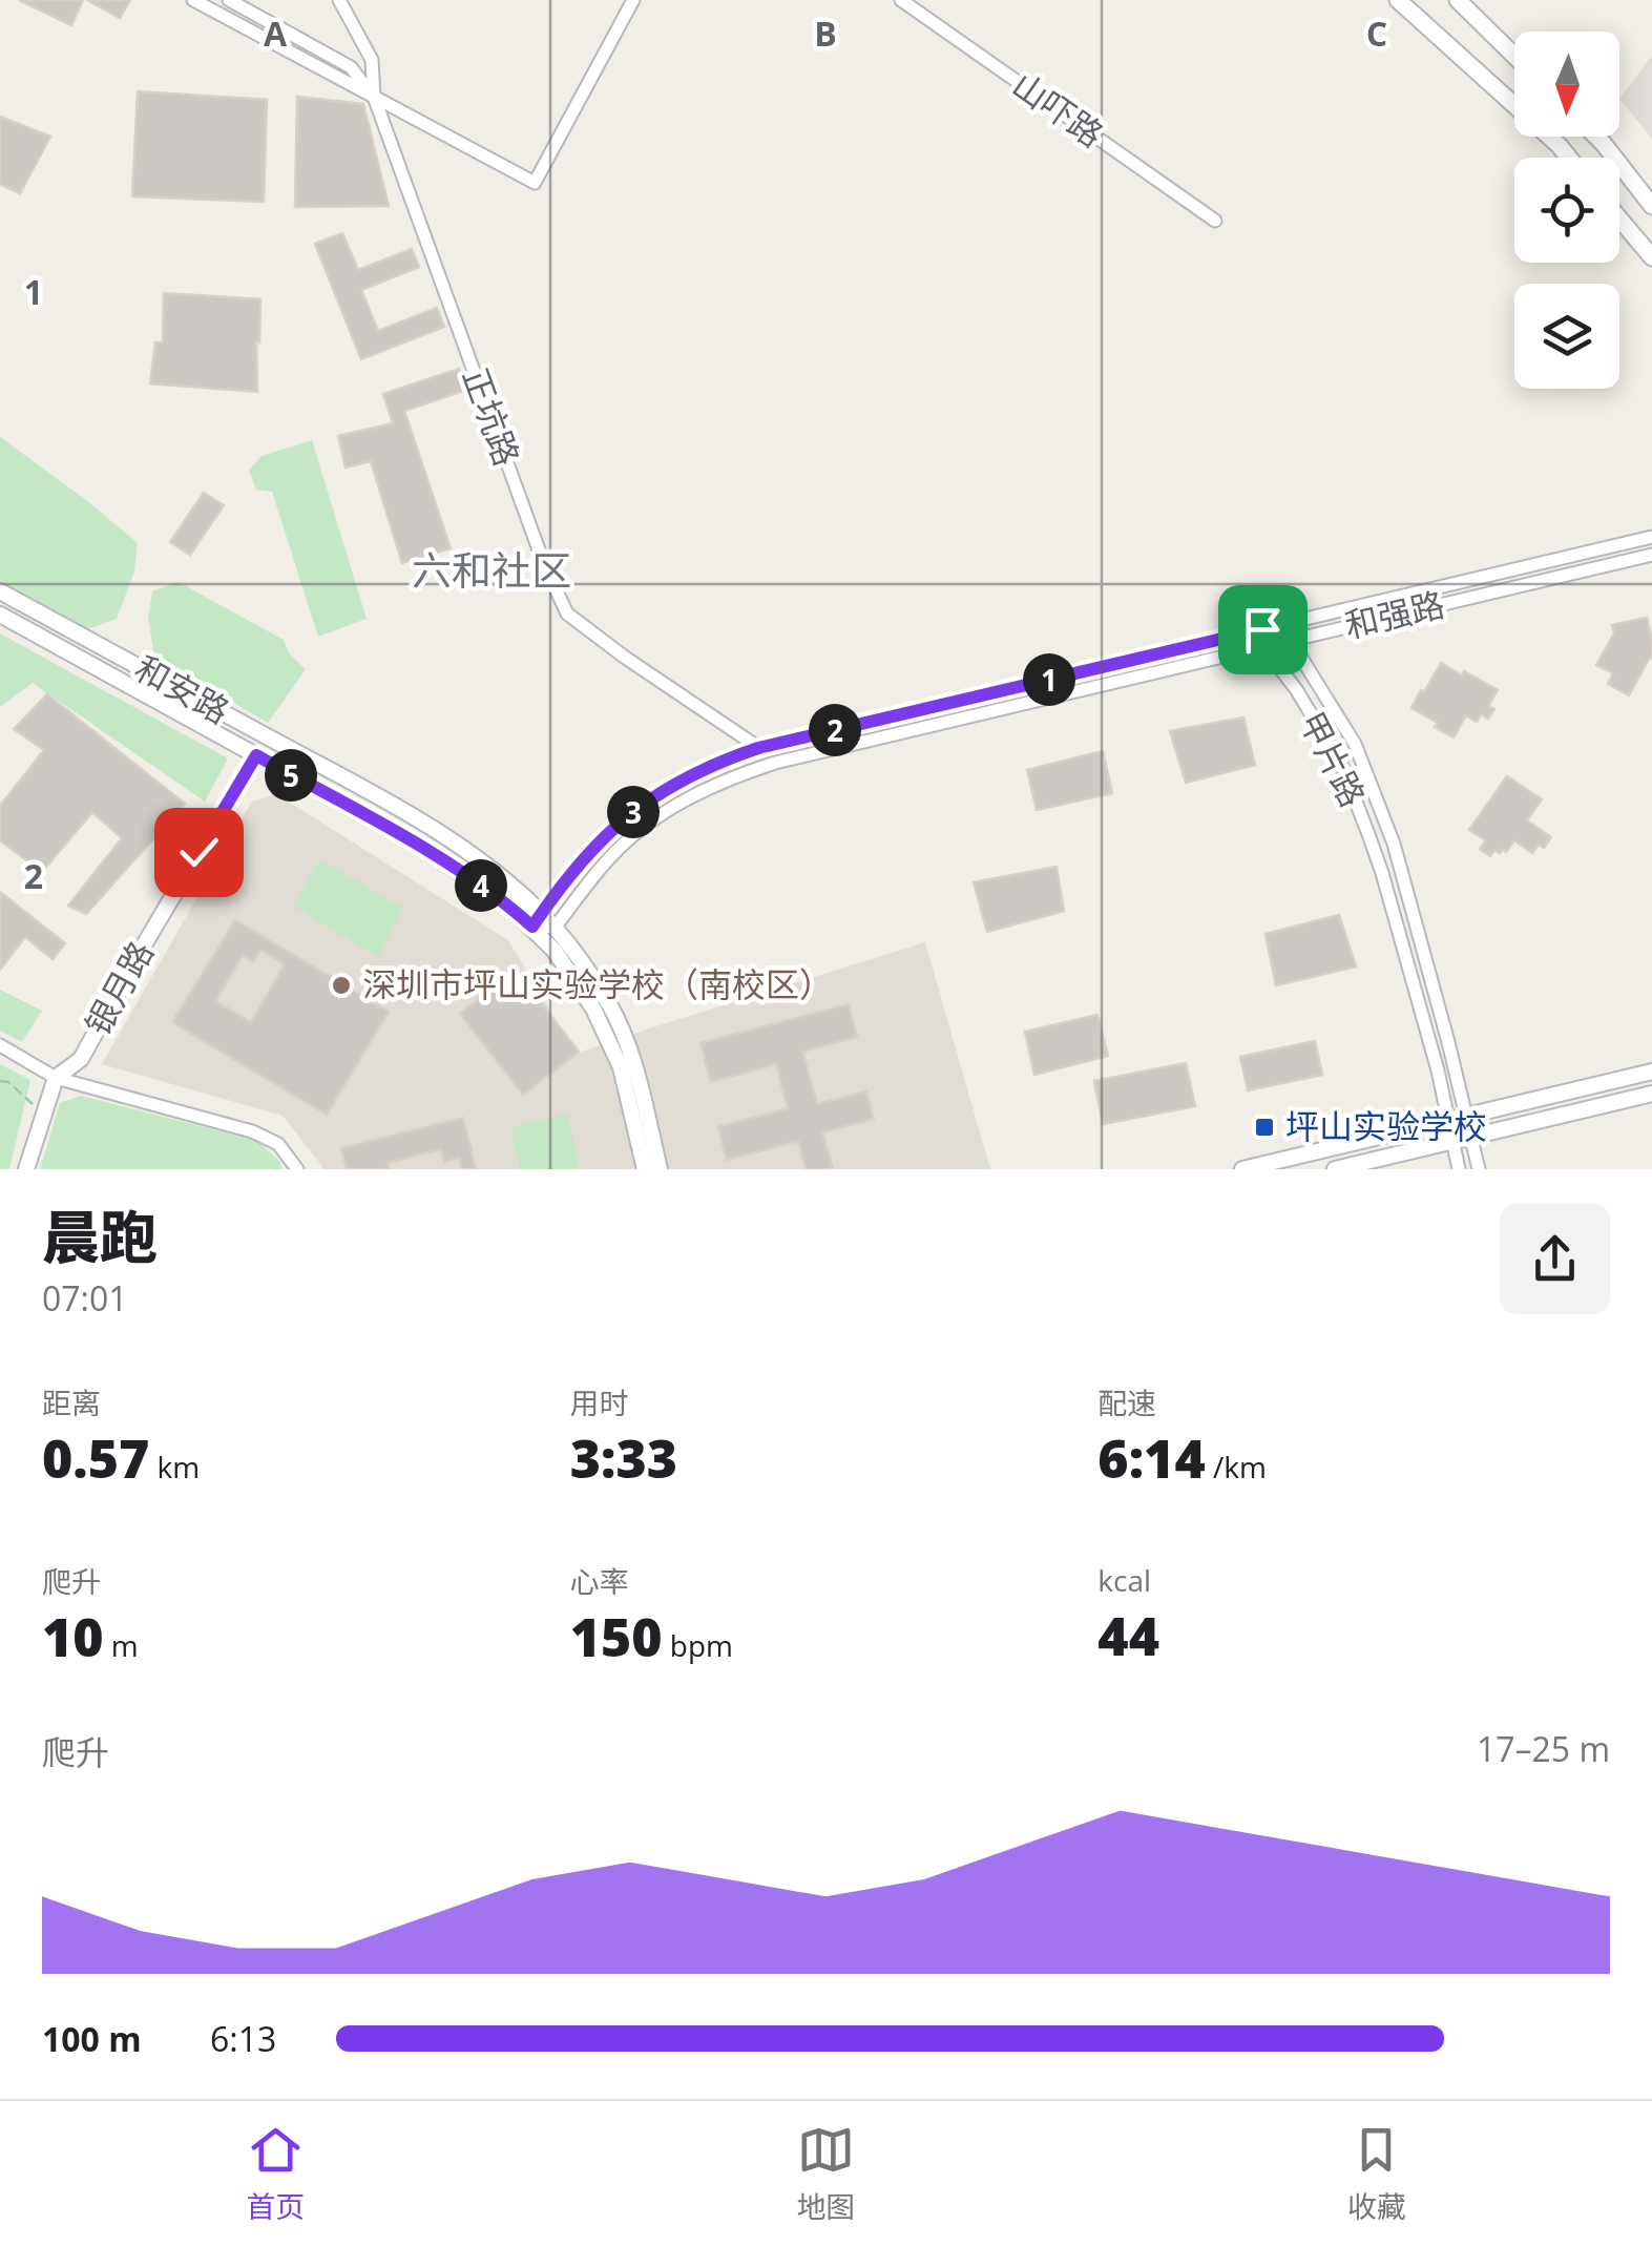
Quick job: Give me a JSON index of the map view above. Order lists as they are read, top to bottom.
{
  "streets": {
    "street": [
      "山吓路",
      "正坑路",
      "和强路",
      "和安路",
      "甲片路",
      "银月路"
    ]
  },
  "crossings": [
    ["正坑路", "和强路"],
    ["和强路", "和安路"],
    ["和强路", "甲片路"],
    ["和安路", "银月路"]
  ],
  "districts": ["六和社区"],
  "places": {
    "other": ["深圳市坪山实验学校（南校区）"],
    "transit": ["坪山实验学校"]
  },
  "north": "bottom",
  "page": {
    "pins": [
      "1",
      "2",
      "5",
      "3",
      "4"
    ],
    "heading": ["晨跑", "07:01"],
    "stats": [
      ["距离", "0.57 km"],
      ["用时", "3:33"],
      ["配速", "6:14 /km"],
      ["爬升", "10 m"],
      ["心率", "150 bpm"],
      ["kcal", "44"]
    ],
    "chart": ["爬升", "17–25 m"],
    "list": [
      {
        "name": "100 m",
        "note": "6:13"
      }
    ],
    "tabs": ["首页", "地图", "收藏"]
  },
  "grid": {
    "columns": ["A", "B", "C"],
    "rows": ["1", "2"]
  }
}
